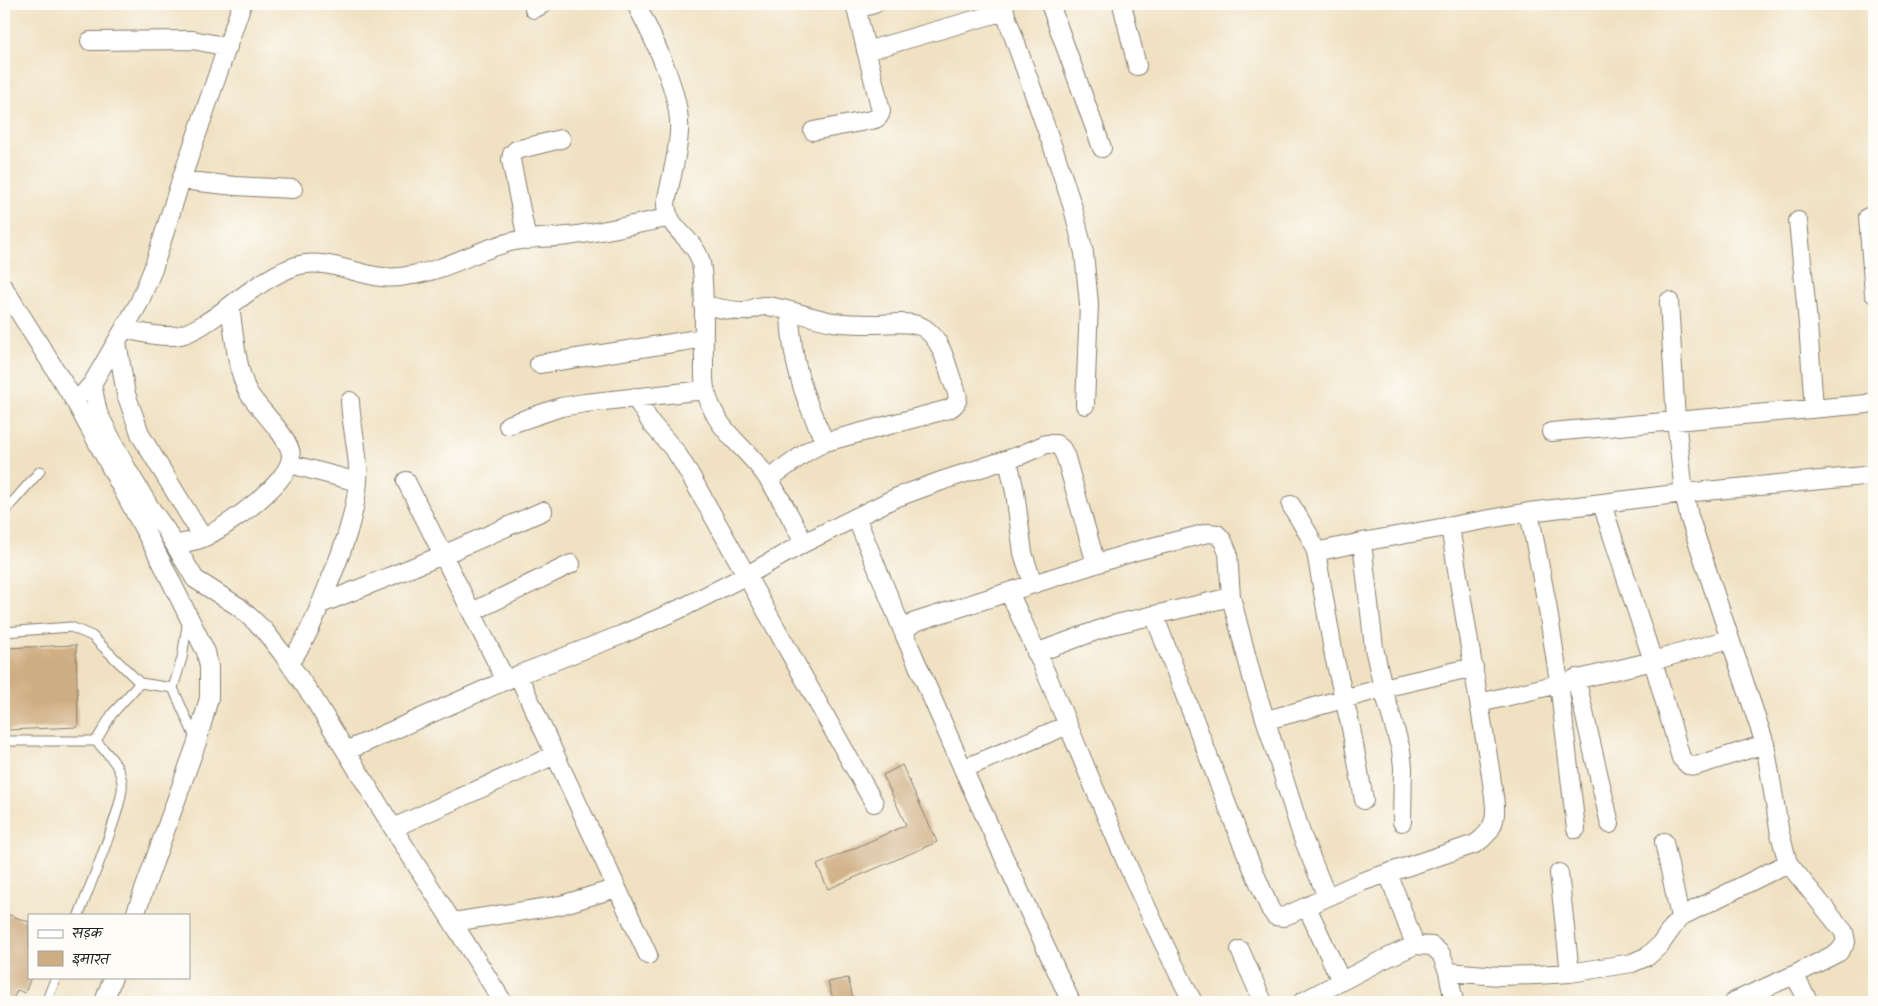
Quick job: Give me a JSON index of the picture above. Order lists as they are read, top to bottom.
{
  "legend": ["सड़क", "इमारत"]
}
